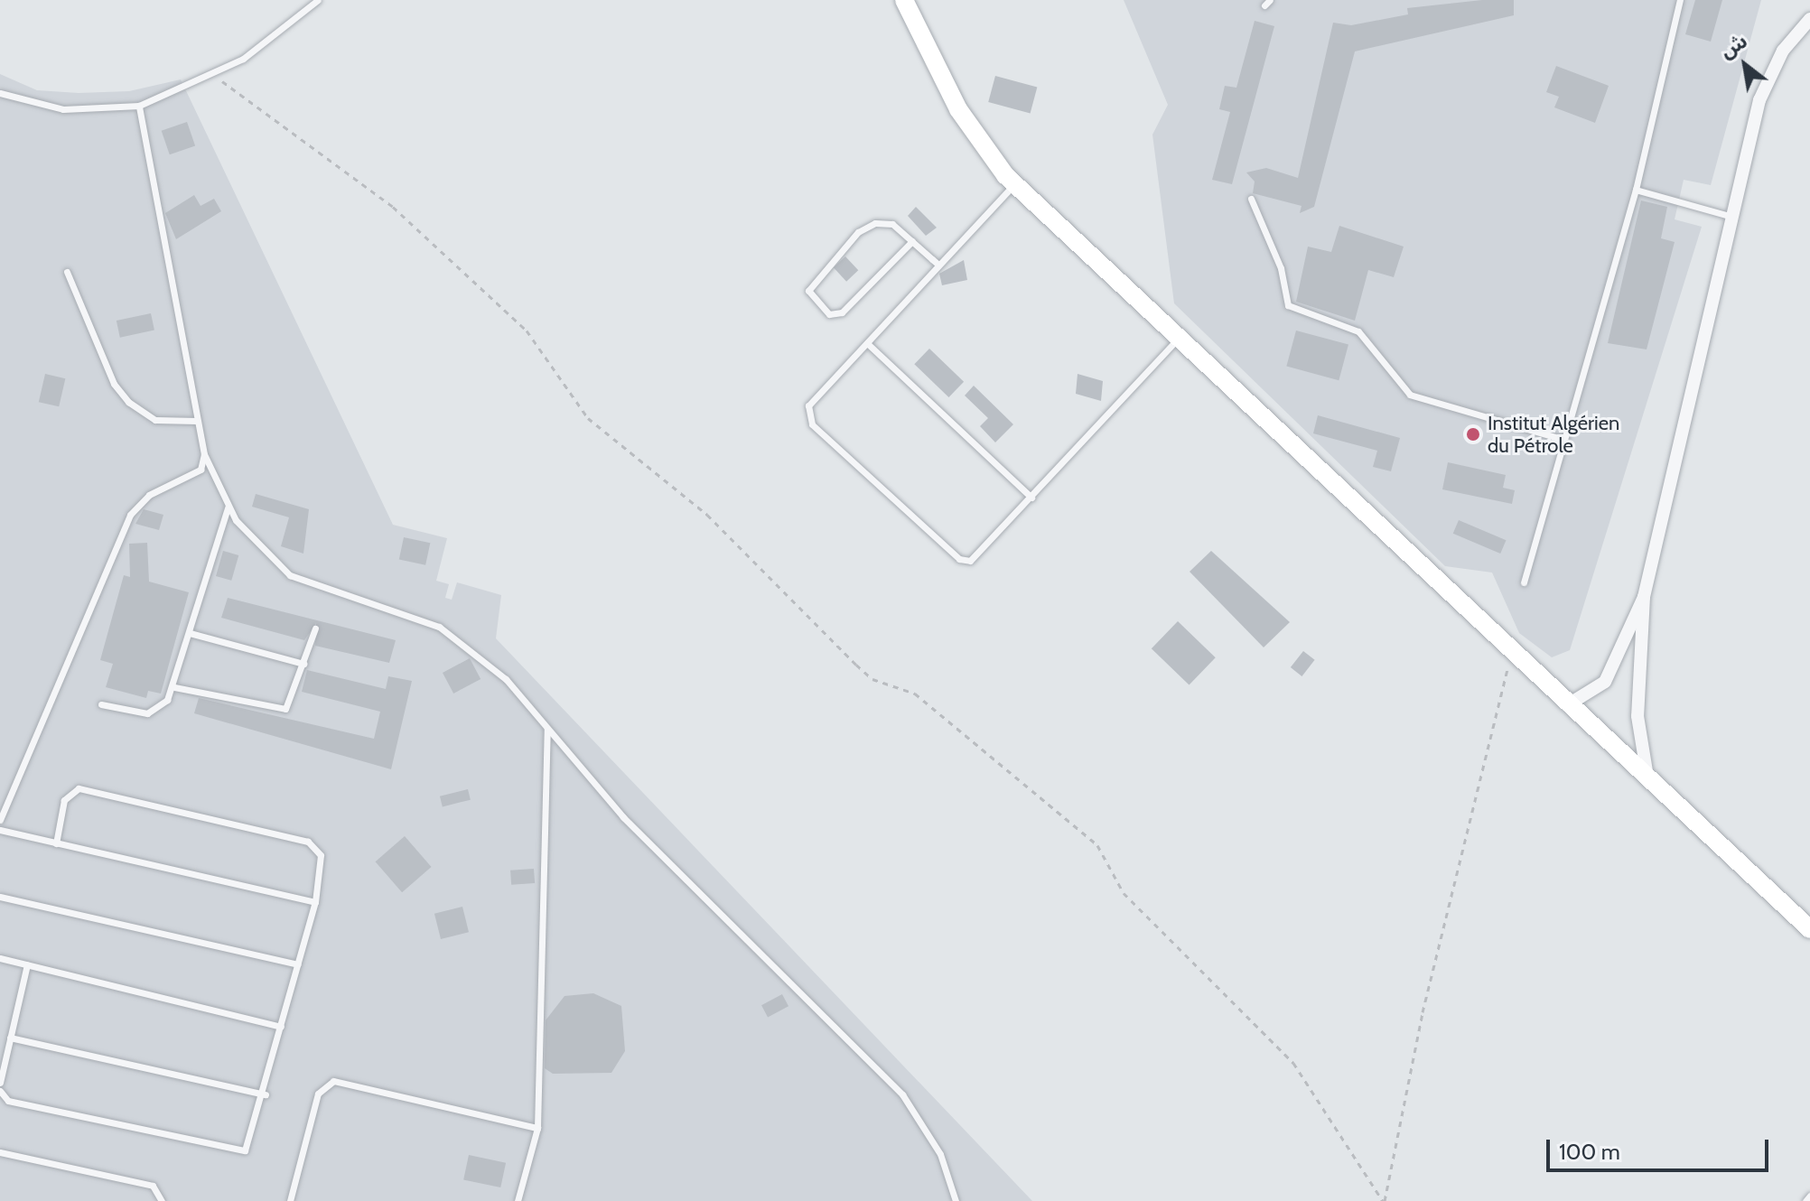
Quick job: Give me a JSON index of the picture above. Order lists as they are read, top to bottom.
{
  "places": ["Institut Algérien du Pétrole"],
  "scale_bar": "100 m",
  "north": "top left"
}
